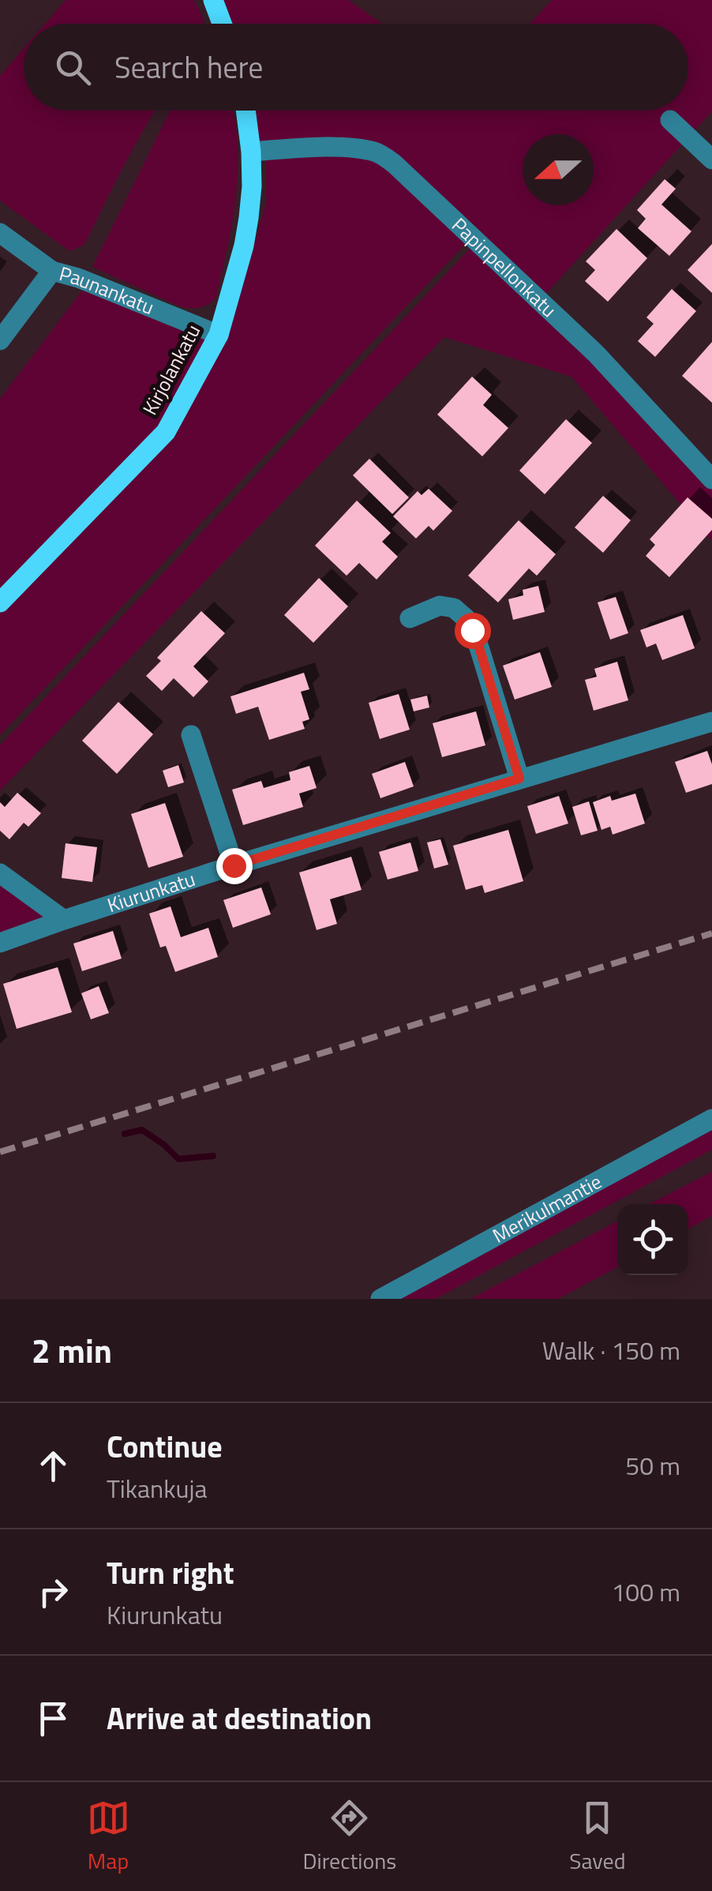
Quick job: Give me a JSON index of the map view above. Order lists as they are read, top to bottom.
{
  "streets": {
    "main road": ["Kirjolankatu"],
    "street": [
      "Papinpellonkatu",
      "Paunankatu",
      "Kiurunkatu",
      "Merikulmantie"
    ]
  },
  "crossings": [
    ["Papinpellonkatu", "Kirjolankatu"],
    ["Paunankatu", "Kirjolankatu"]
  ],
  "north": "left",
  "page": {
    "search": "Search here",
    "heading": ["2 min", "Walk · 150 m"],
    "list": [
      ["Continue", "Tikankuja", "50 m"],
      ["Turn right", "Kiurunkatu", "100 m"],
      "Arrive at destination"
    ],
    "nav": ["Map", "Directions", "Saved"]
  }
}
